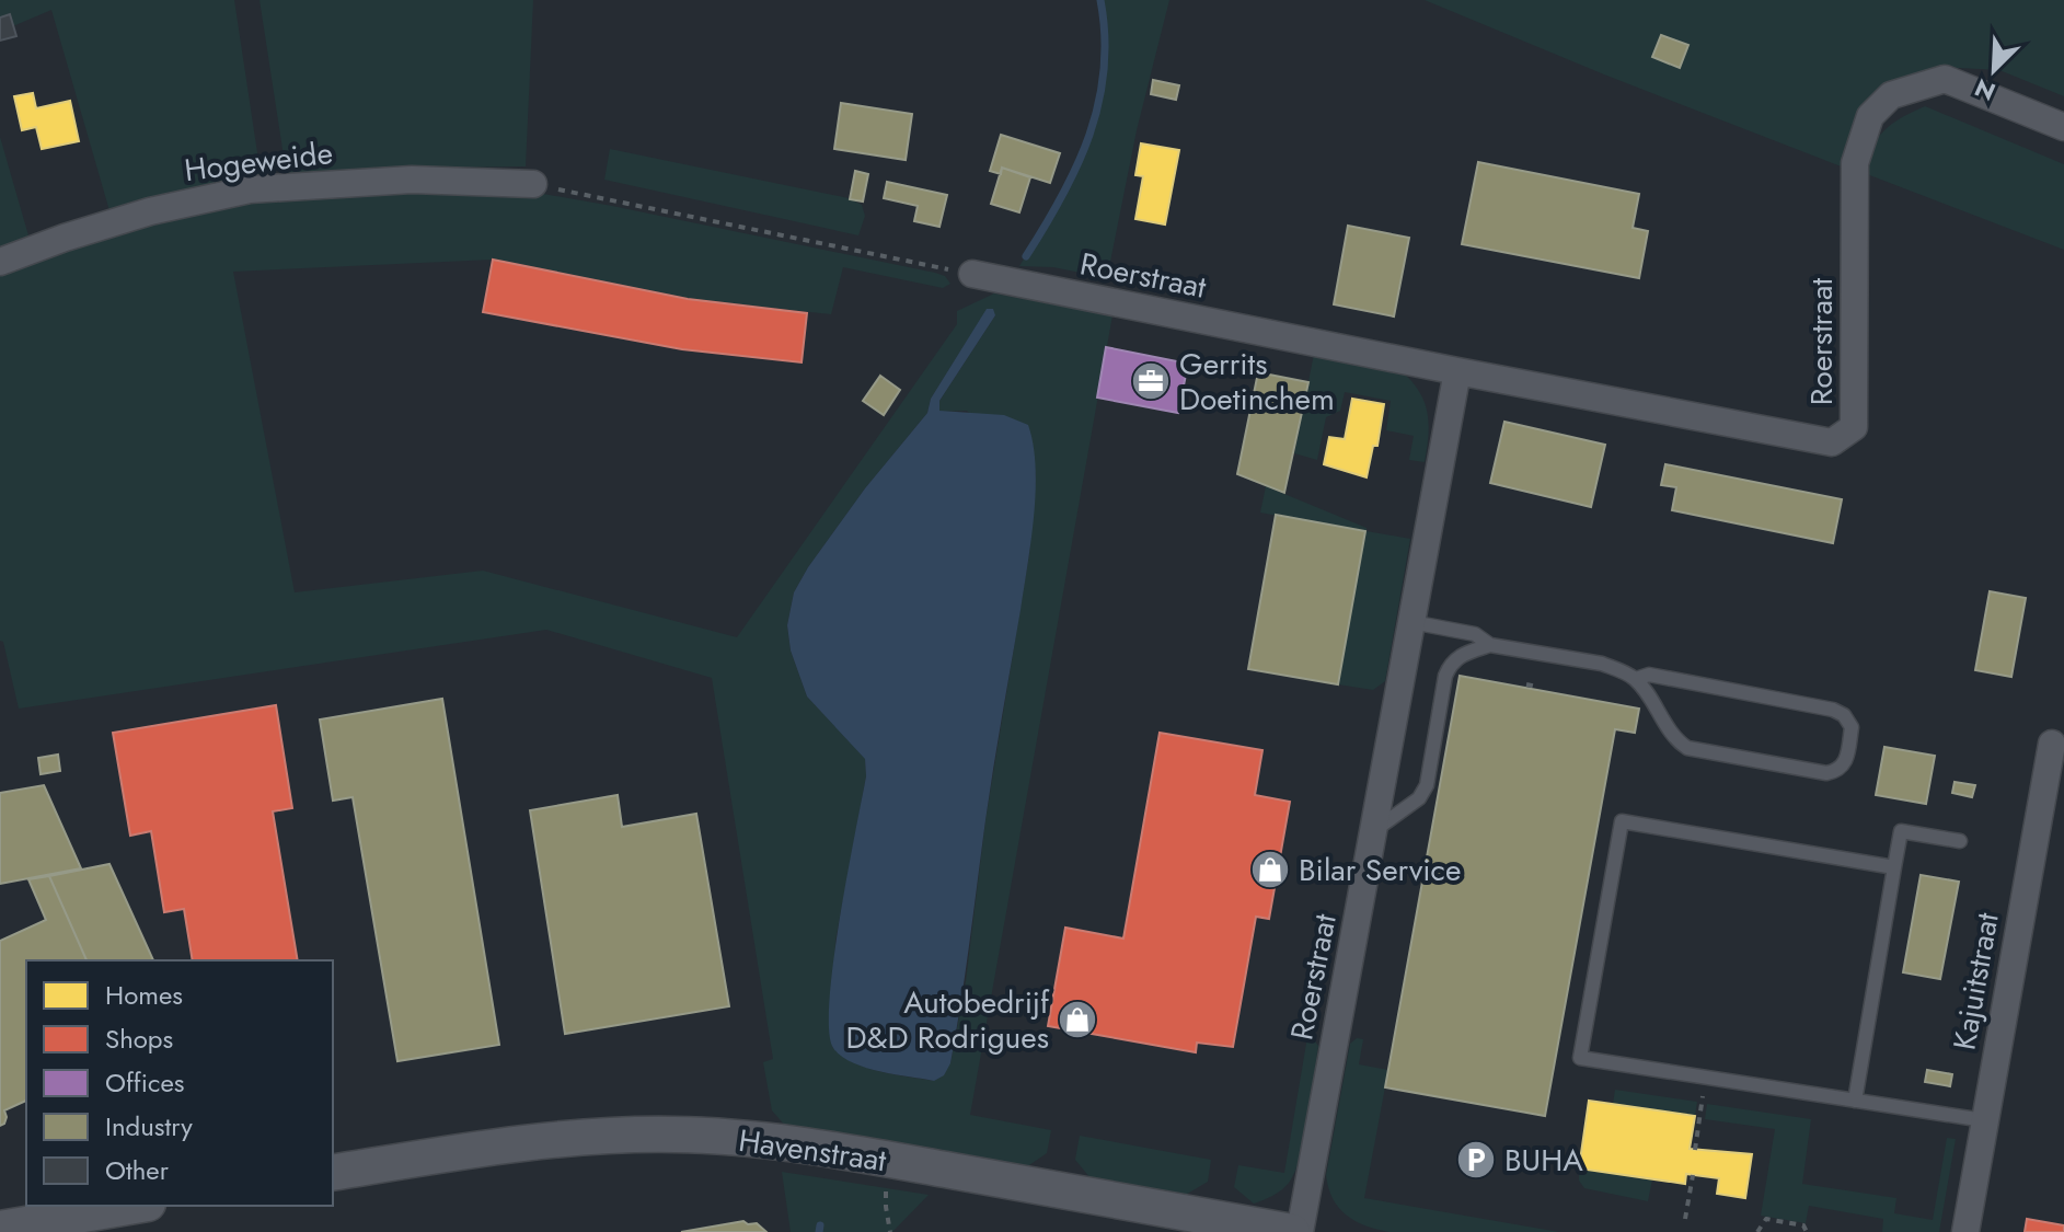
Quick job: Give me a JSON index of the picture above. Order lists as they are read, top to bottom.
{
  "streets": {
    "street": [
      "Hogeweide",
      "Roerstraat",
      "Kajuitstraat",
      "Havenstraat"
    ]
  },
  "places": {
    "office": ["Gerrits Doetinchem"],
    "shop": ["Bilar Service", "Autobedrijf D&D Rodrigues"],
    "parking": ["BUHA"]
  },
  "legend": [
    "Homes",
    "Shops",
    "Offices",
    "Industry",
    "Other"
  ],
  "north": "bottom left"
}
